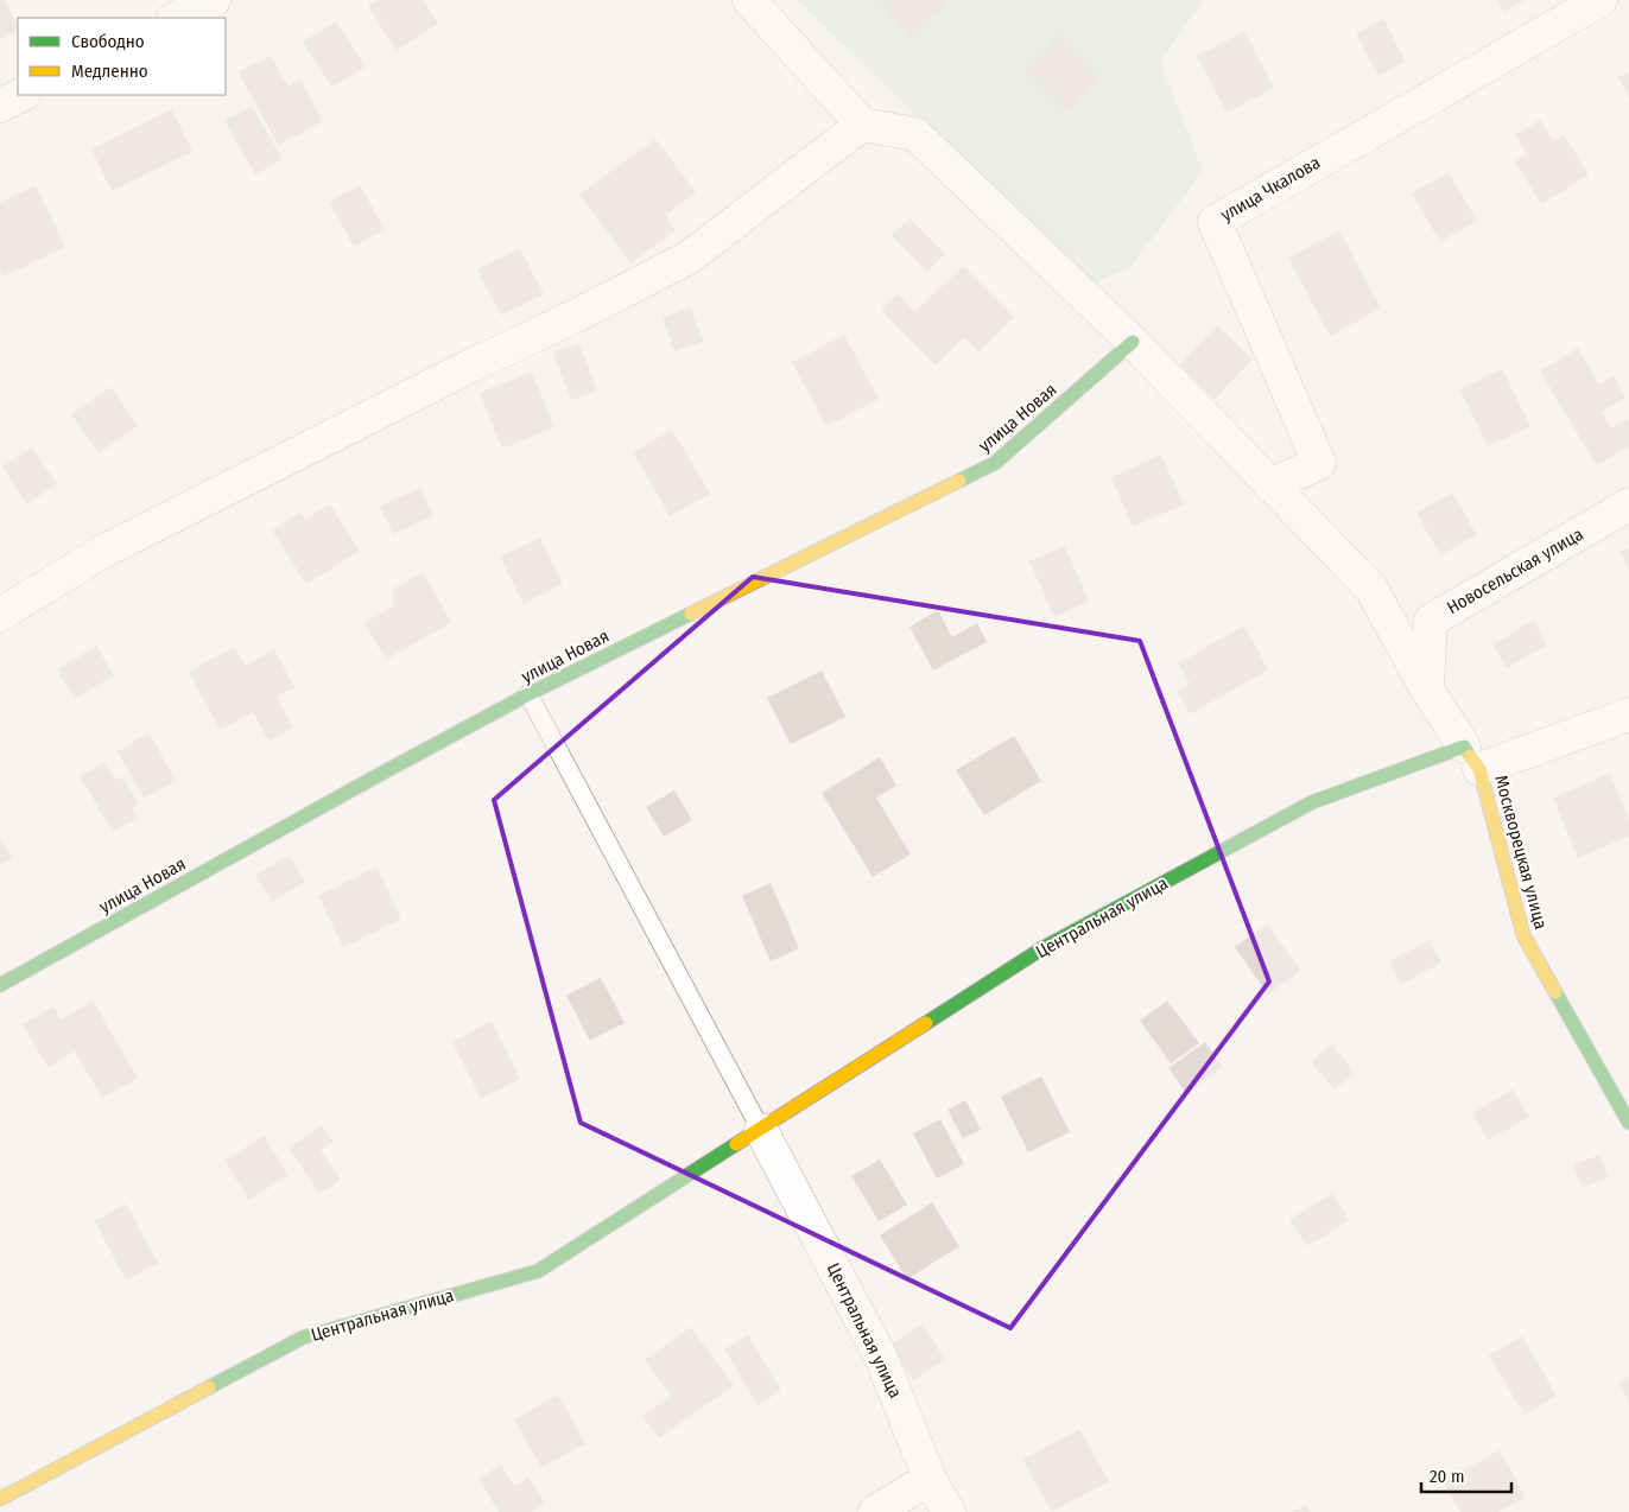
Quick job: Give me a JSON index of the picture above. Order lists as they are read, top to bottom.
{
  "streets": {
    "street": [
      "улица Чкалова",
      "улица Новая",
      "Новосельская улица",
      "Москворецкая улица",
      "Центральная улица"
    ]
  },
  "crossings": [
    ["Москворецкая улица", "Центральная улица"]
  ],
  "legend": ["Свободно", "Медленно"],
  "scale_bar": "20 m"
}
